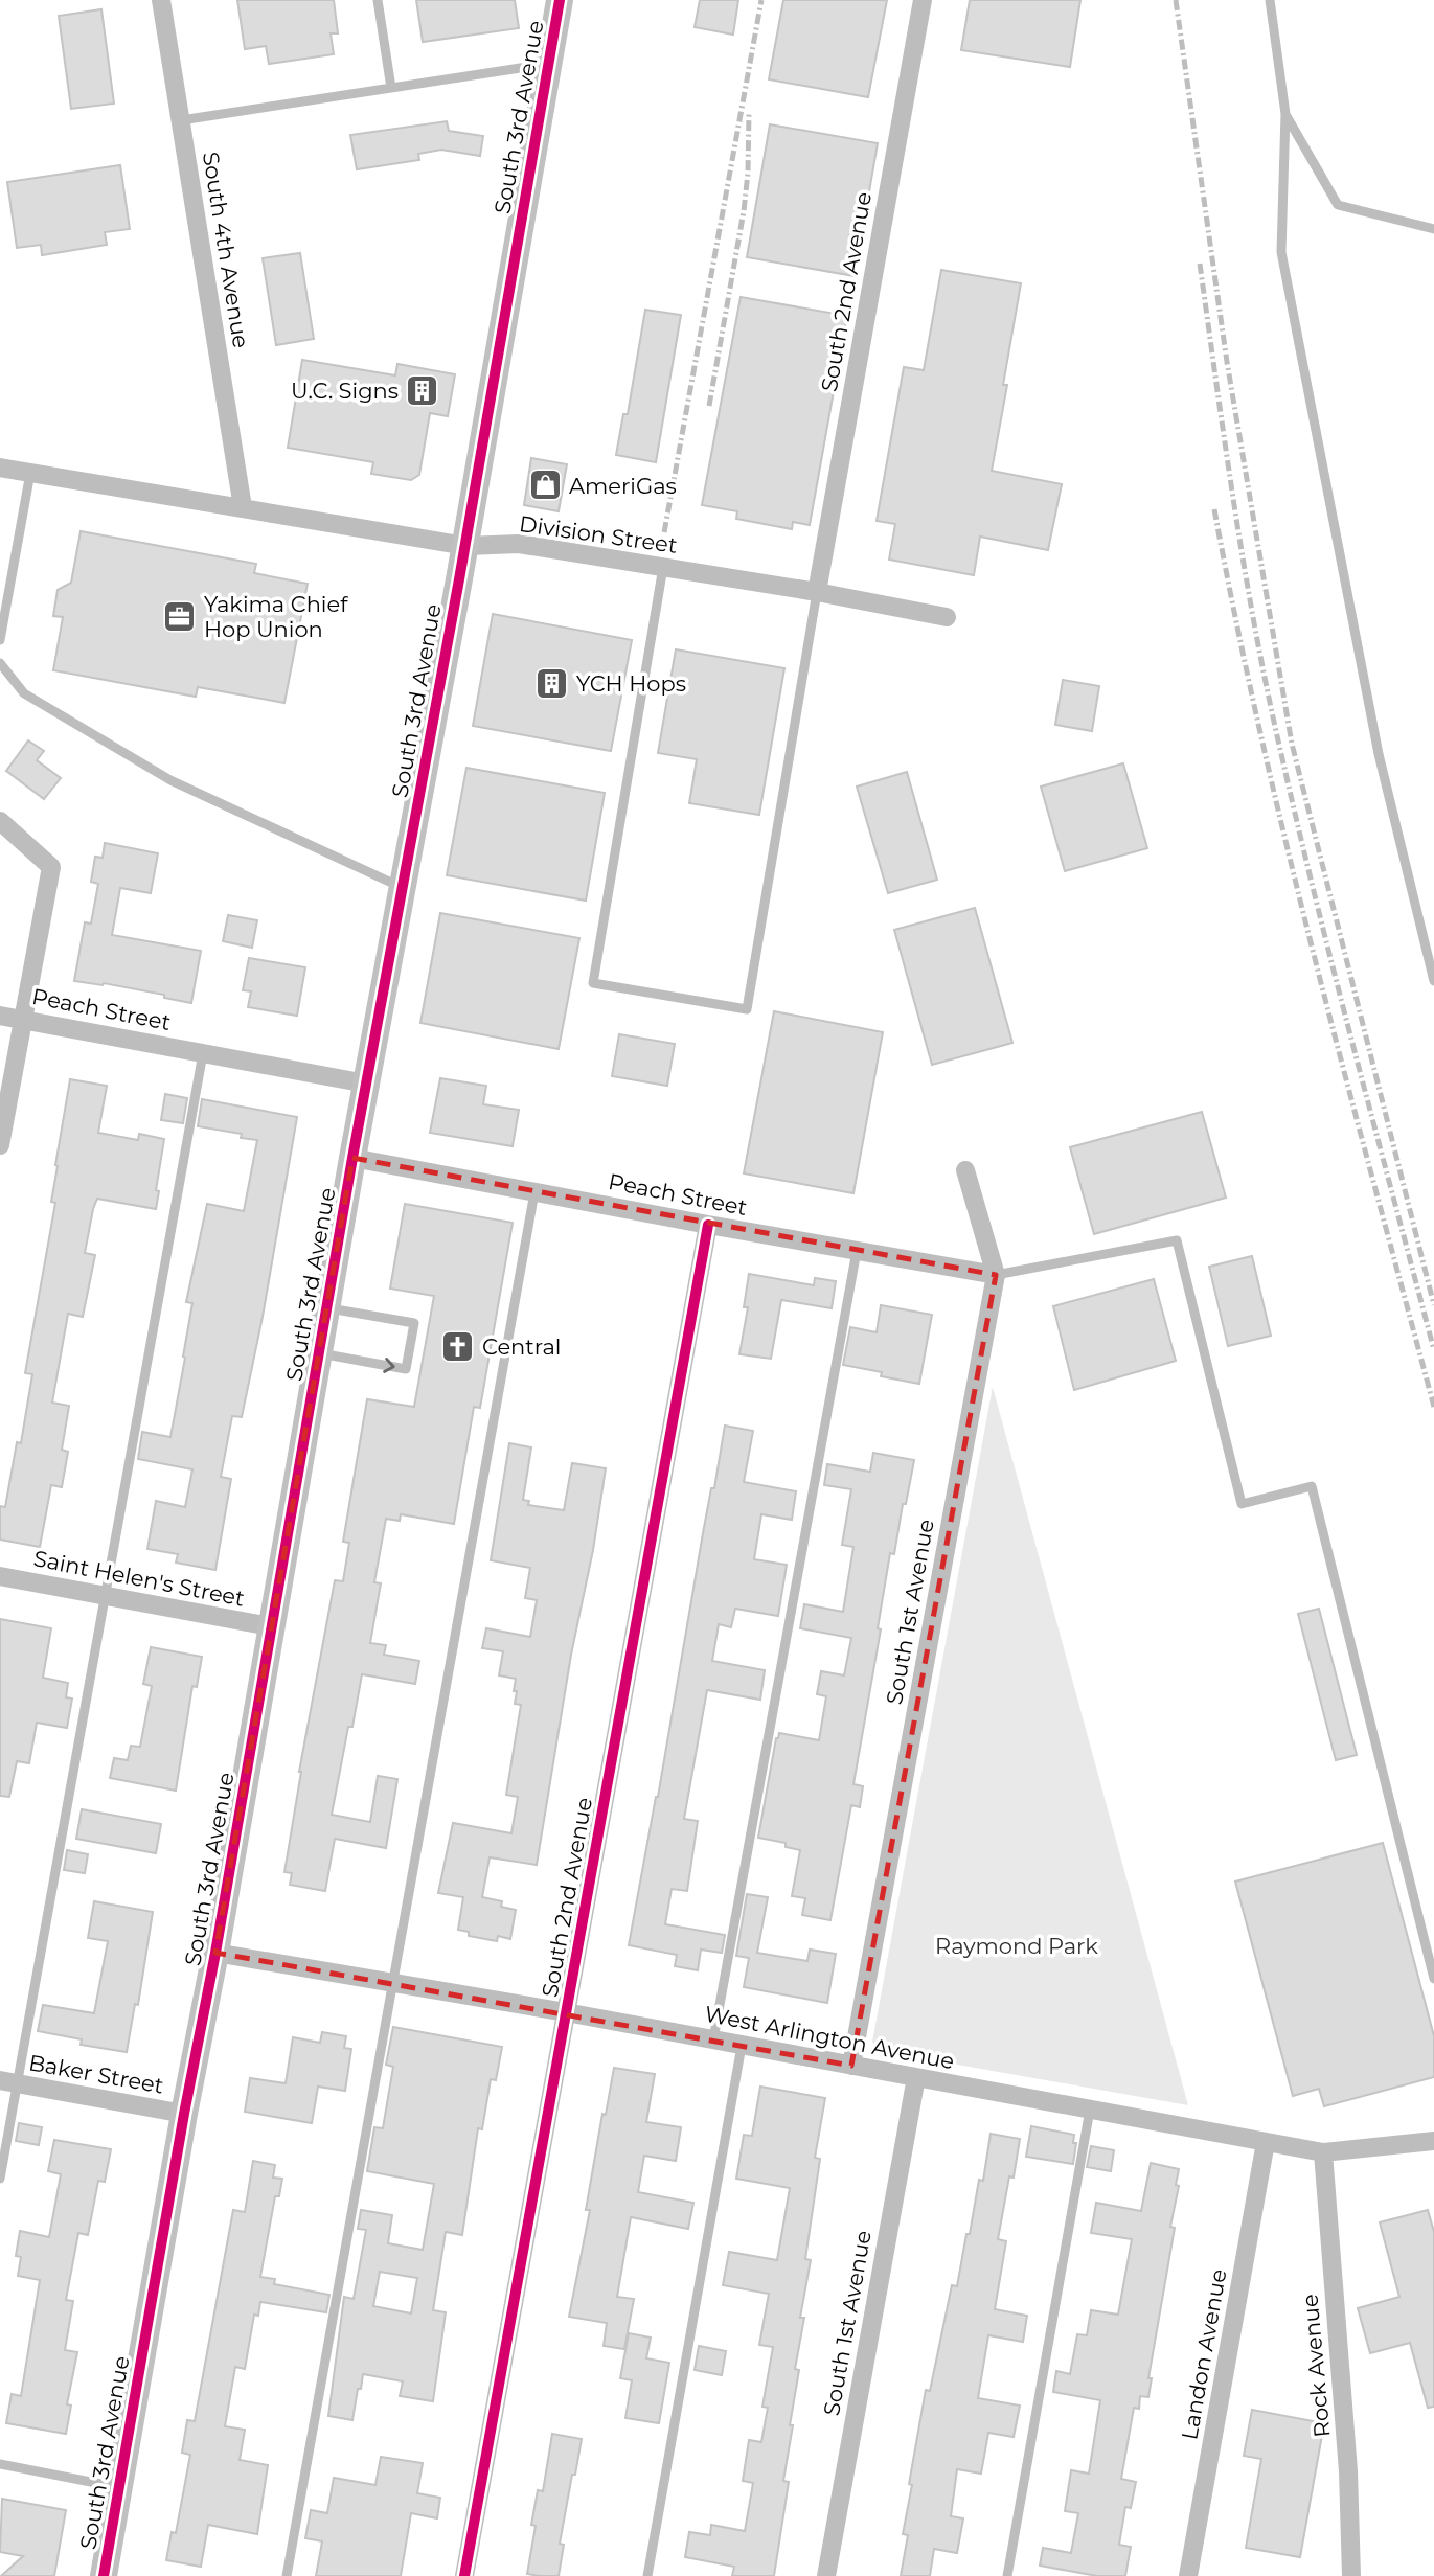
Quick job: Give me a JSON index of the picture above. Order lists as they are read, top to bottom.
{
  "streets": {
    "street": [
      "South 3rd Avenue",
      "South 4th Avenue",
      "South 2nd Avenue",
      "Division Street",
      "Peach Street",
      "Saint Helen's Street",
      "South 1st Avenue",
      "West Arlington Avenue",
      "Baker Street",
      "Landon Avenue",
      "Rock Avenue"
    ]
  },
  "crossings": [
    ["South 3rd Avenue", "Division Street"],
    ["South 3rd Avenue", "Peach Street"],
    ["South 3rd Avenue", "Saint Helen's Street"],
    ["South 3rd Avenue", "West Arlington Avenue"],
    ["South 3rd Avenue", "Baker Street"],
    ["South 4th Avenue", "Division Street"],
    ["South 2nd Avenue", "Division Street"],
    ["South 2nd Avenue", "Peach Street"],
    ["South 2nd Avenue", "West Arlington Avenue"],
    ["Peach Street", "South 1st Avenue"],
    ["South 1st Avenue", "West Arlington Avenue"],
    ["West Arlington Avenue", "Landon Avenue"],
    ["West Arlington Avenue", "Rock Avenue"]
  ],
  "parks": ["Raymond Park"],
  "places": {
    "building": ["U.C. Signs", "YCH Hops"],
    "shop": ["AmeriGas"],
    "office": ["Yakima Chief Hop Union"],
    "church": ["Central"]
  }
}
